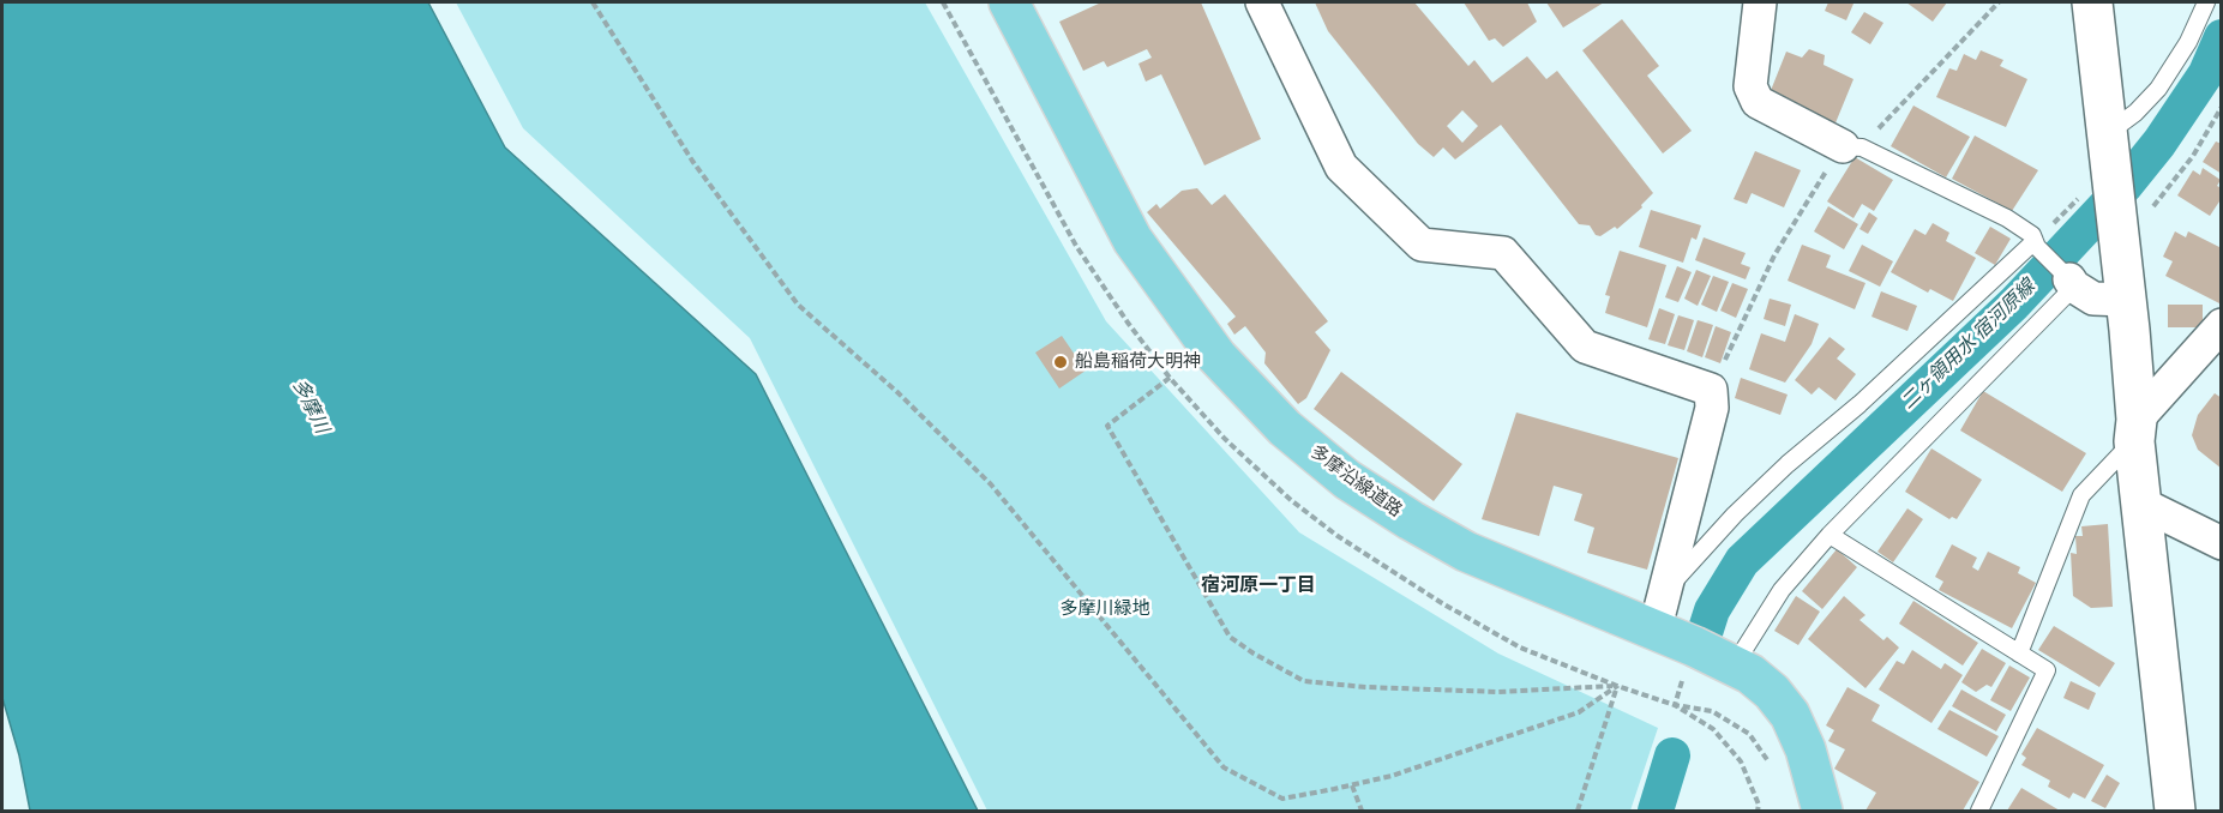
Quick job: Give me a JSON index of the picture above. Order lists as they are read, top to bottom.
{
  "streets": {
    "main road": ["多摩沿線道路"]
  },
  "districts": ["宿河原一丁目"],
  "water": ["二ヶ領用水 宿河原線", "多摩川"],
  "parks": ["多摩川緑地"],
  "places": ["船島稲荷大明神"]
}
